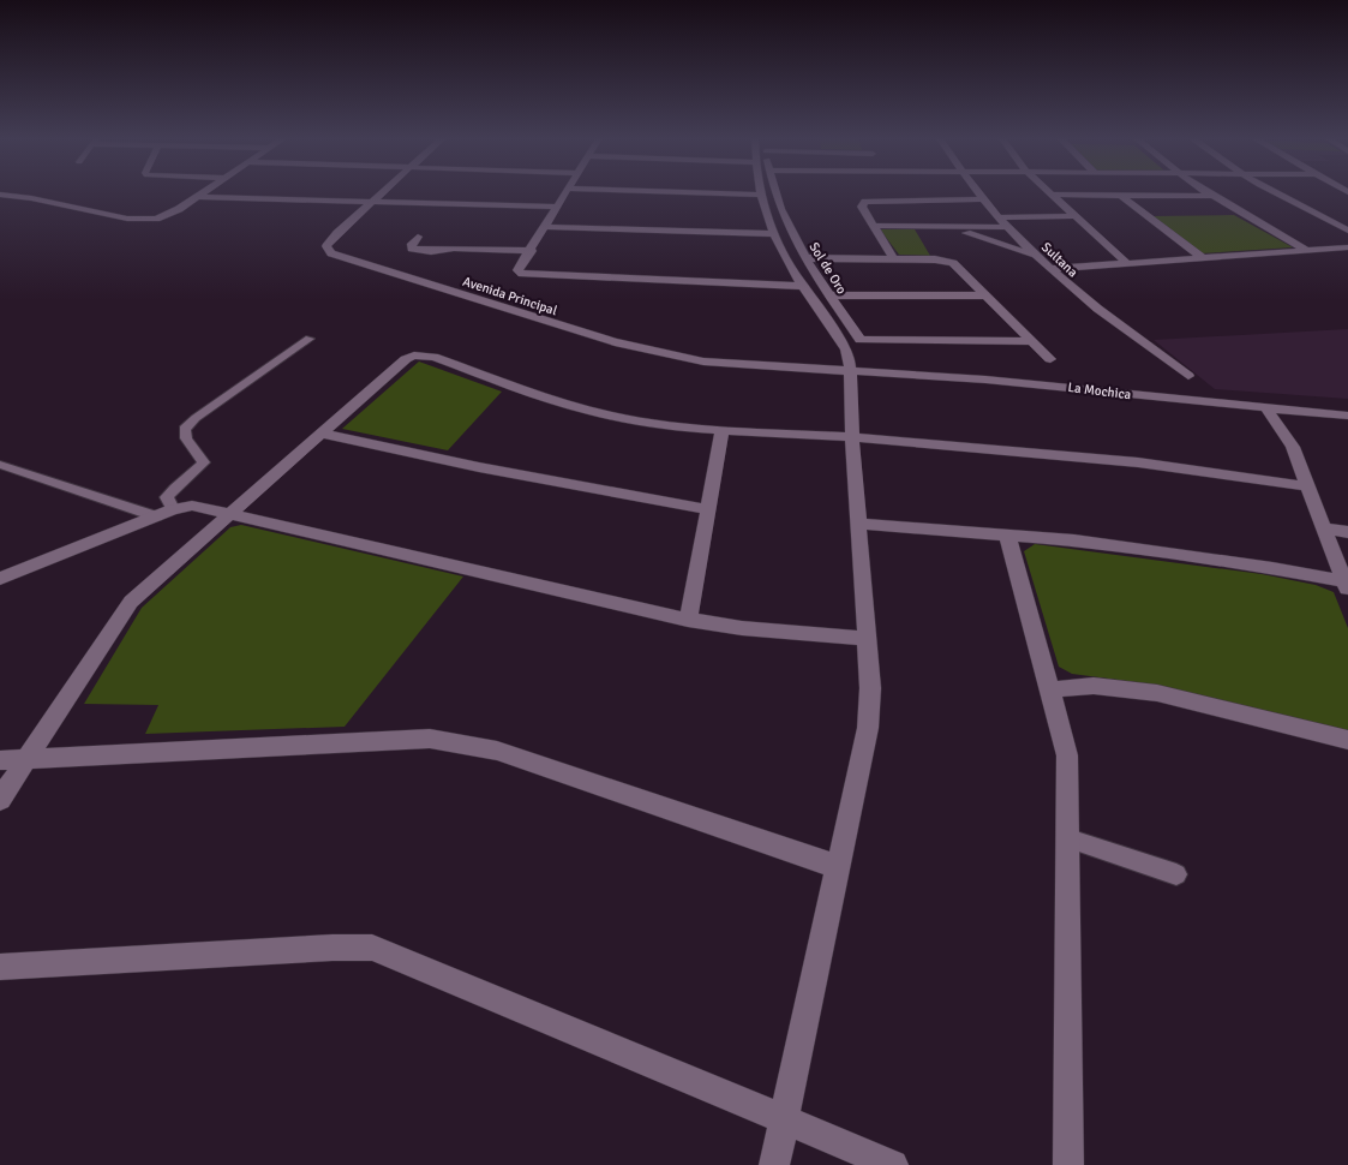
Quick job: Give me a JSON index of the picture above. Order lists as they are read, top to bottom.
{
  "streets": {
    "street": [
      "Sultana",
      "Sol de Oro",
      "Avenida Principal",
      "La Mochica"
    ]
  },
  "crossings": [
    ["Avenida Principal", "La Mochica"]
  ]
}
